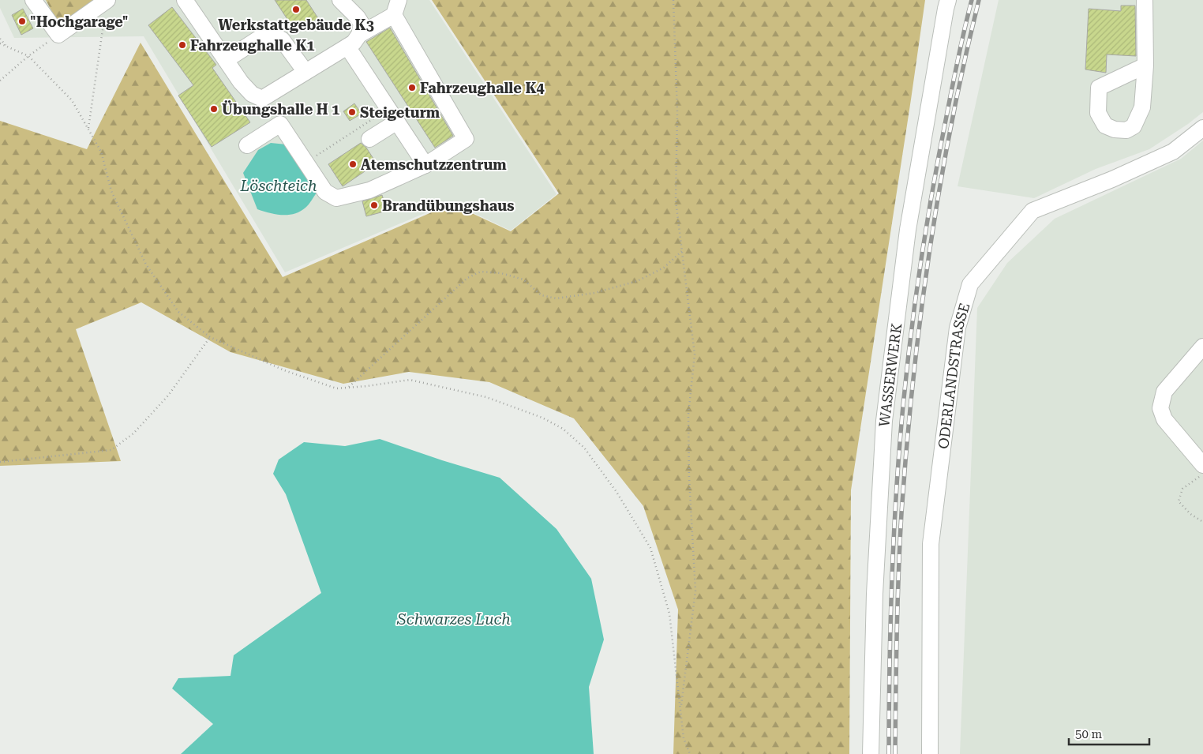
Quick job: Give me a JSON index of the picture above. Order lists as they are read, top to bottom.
{
  "streets": {
    "street": ["WASSERWERK", "ODERLANDSTRASSE"]
  },
  "water": ["Löschteich", "Schwarzes Luch"],
  "places": [
    "Werkstattgebäude K3",
    "\"Hochgarage\"",
    "Fahrzeughalle K1",
    "Fahrzeughalle K4",
    "Übungshalle H 1",
    "Steigeturm",
    "Atemschutzzentrum",
    "Brandübungshaus"
  ],
  "scale_bar": "50 m"
}
